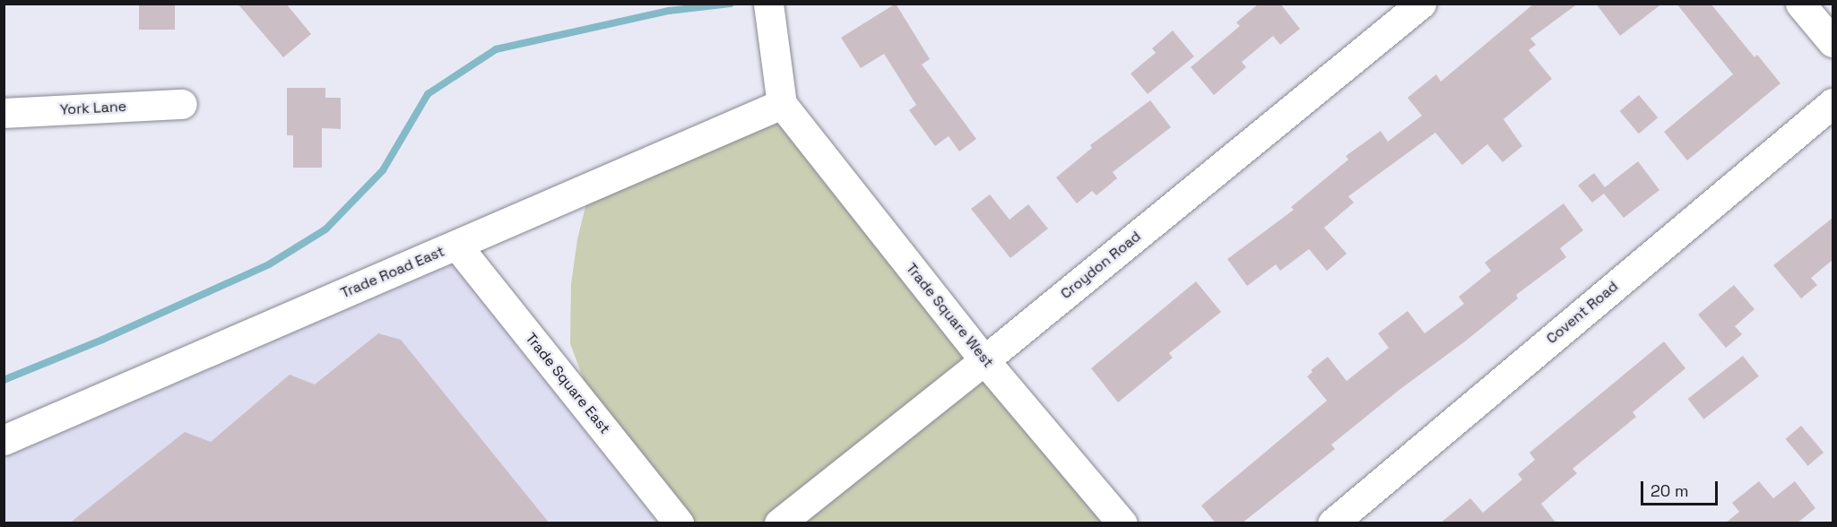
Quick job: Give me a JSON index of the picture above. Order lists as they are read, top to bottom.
{
  "streets": {
    "street": [
      "York Lane",
      "Croydon Road",
      "Trade Road East",
      "Covent Road",
      "Trade Square West",
      "Trade Square East"
    ]
  },
  "crossings": [
    ["Croydon Road", "Trade Square West"],
    ["Trade Road East", "Trade Square West"],
    ["Trade Road East", "Trade Square East"]
  ],
  "scale_bar": "20 m"
}
